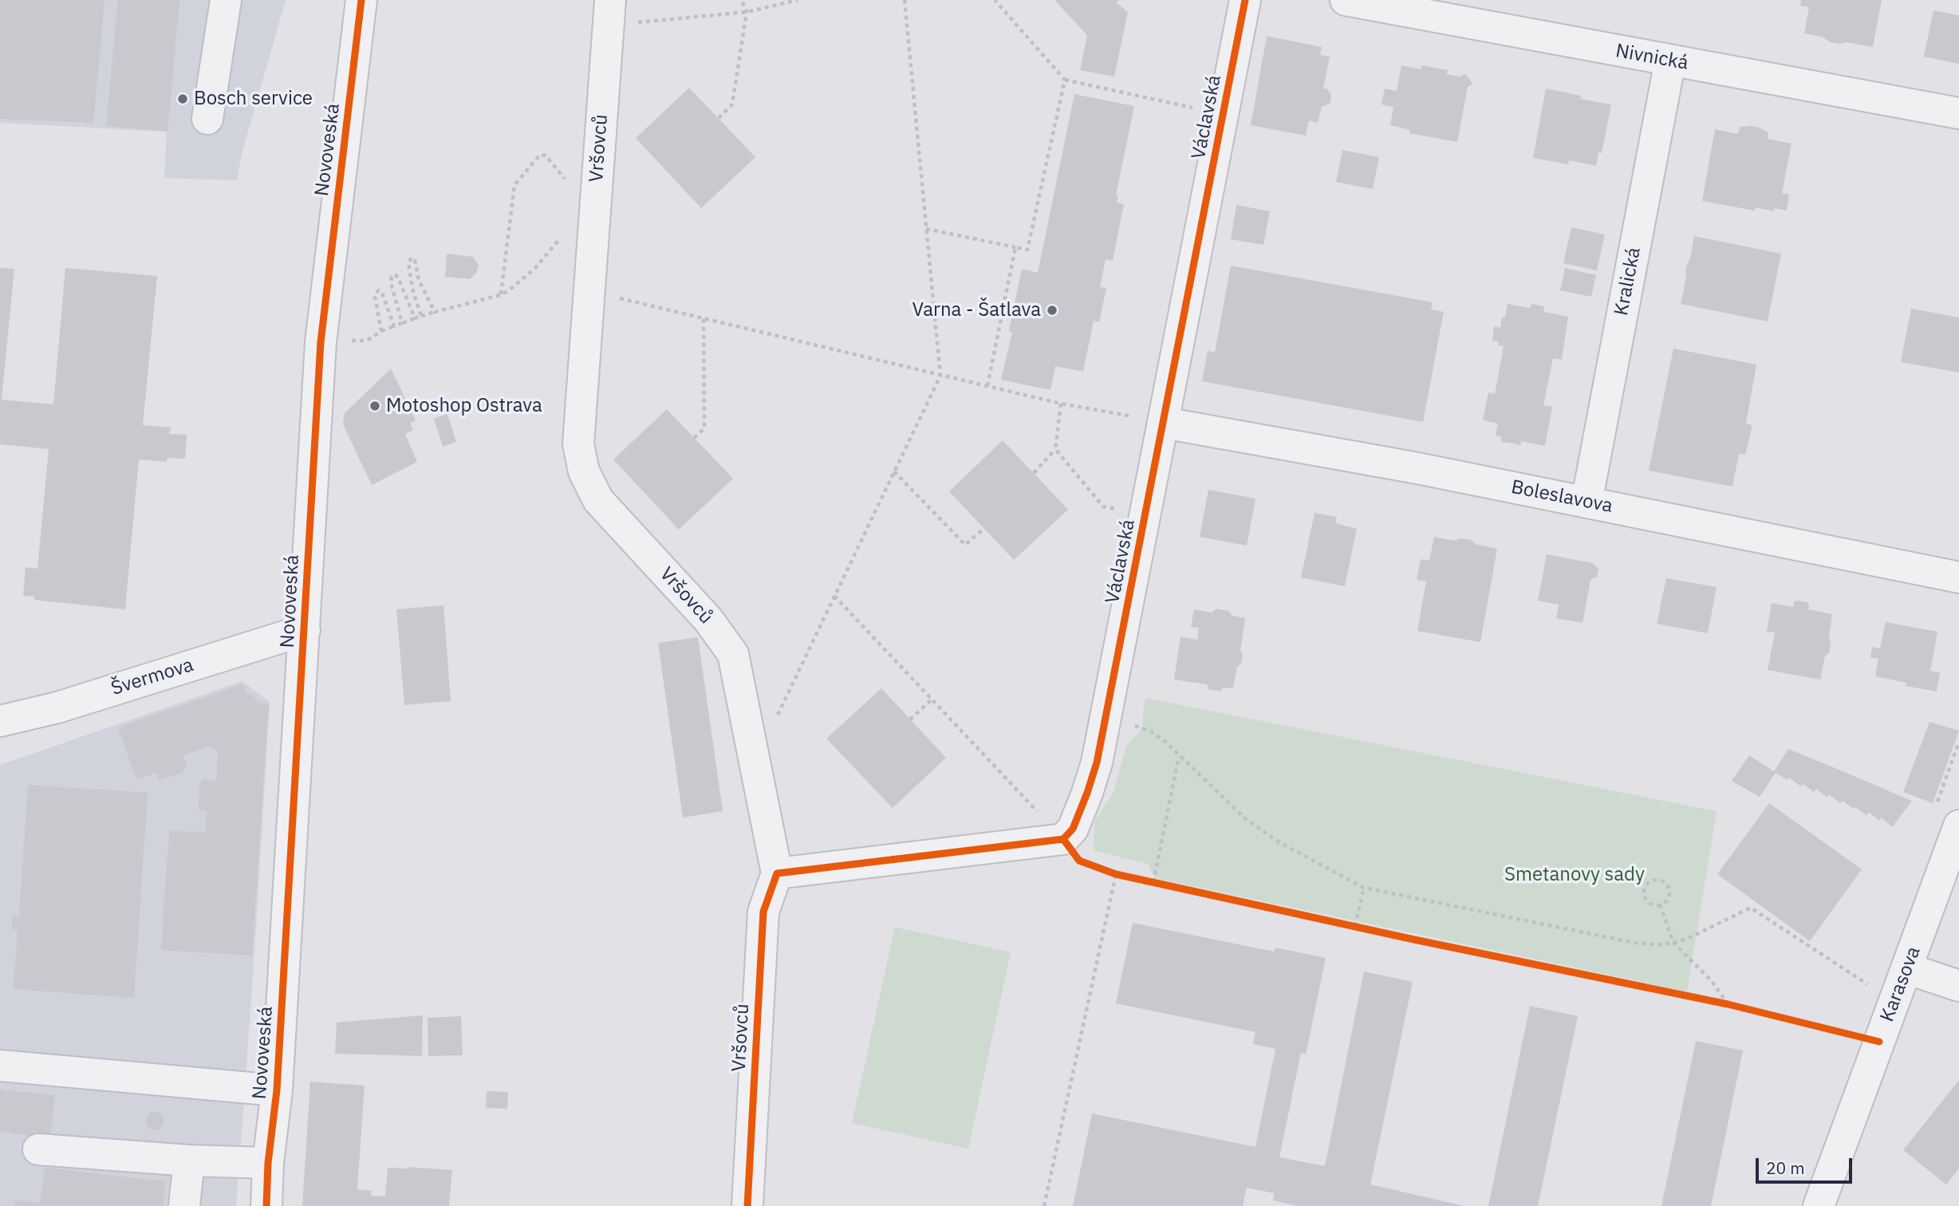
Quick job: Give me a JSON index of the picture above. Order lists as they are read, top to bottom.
{
  "streets": {
    "street": [
      "Nivnická",
      "Václavská",
      "Vršovců",
      "Novoveská",
      "Kralická",
      "Boleslavova",
      "Švermova",
      "Karasova"
    ]
  },
  "crossings": [
    ["Nivnická", "Kralická"],
    ["Václavská", "Boleslavova"],
    ["Novoveská", "Švermova"],
    ["Kralická", "Boleslavova"]
  ],
  "parks": ["Smetanovy sady"],
  "places": ["Bosch service", "Varna - Šatlava", "Motoshop Ostrava"],
  "scale_bar": "20 m"
}
